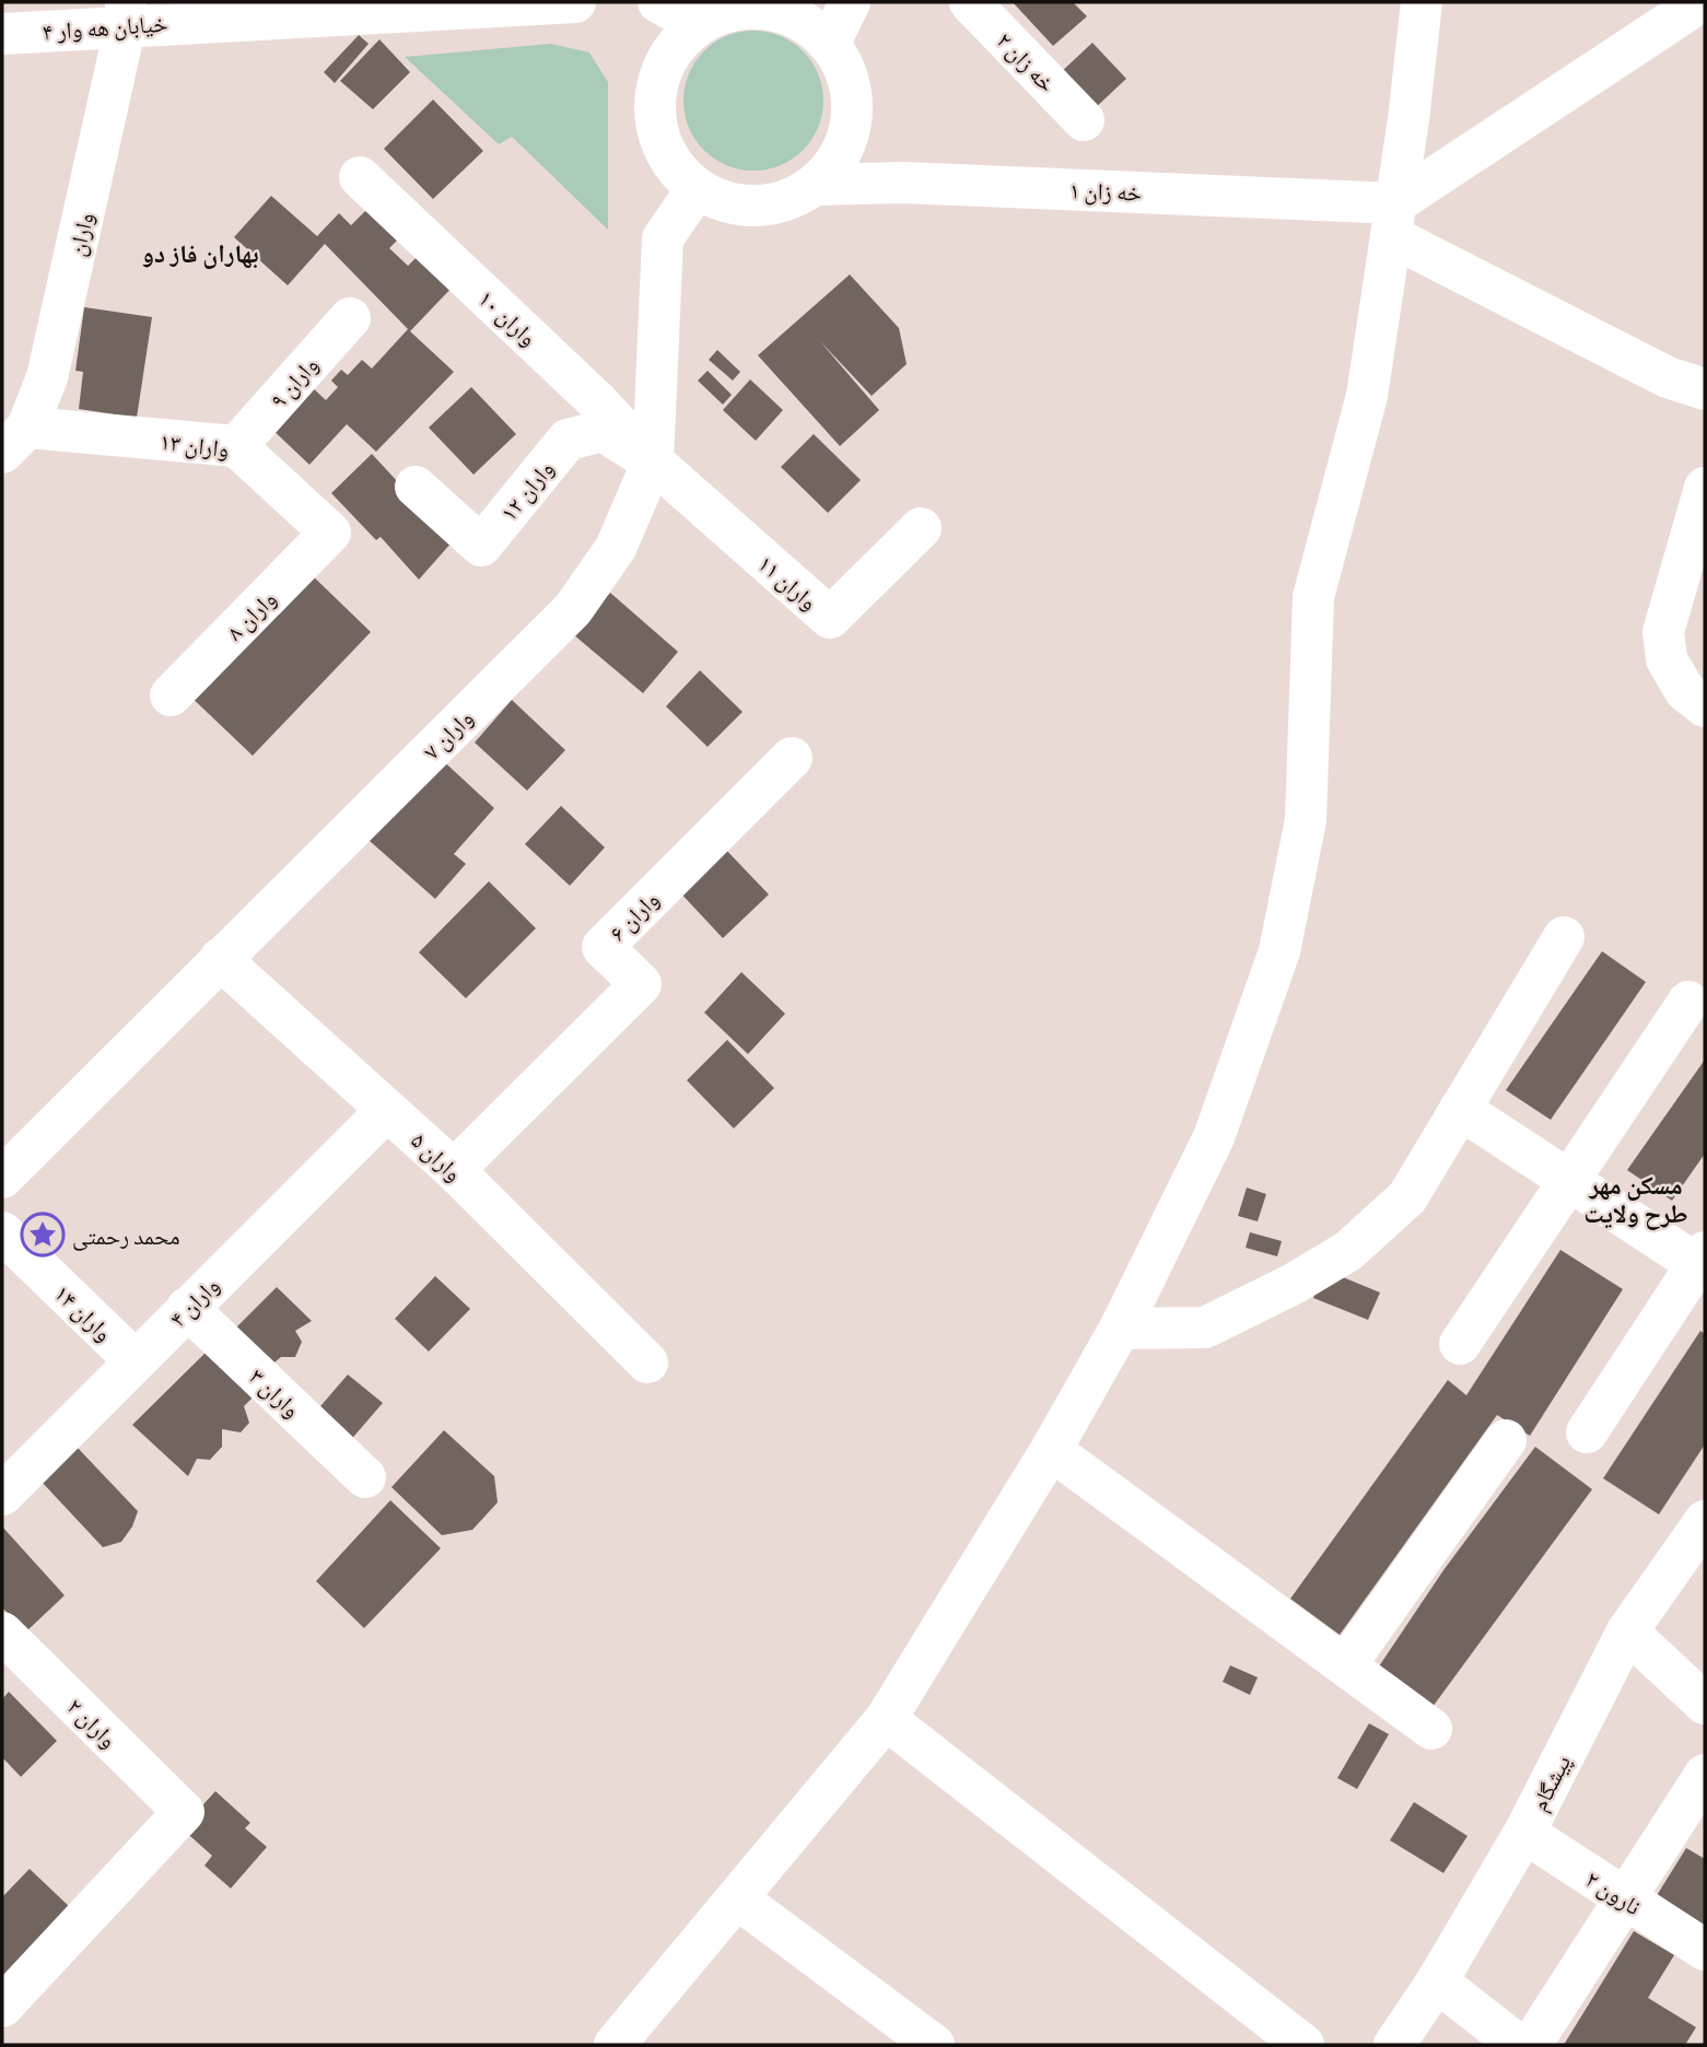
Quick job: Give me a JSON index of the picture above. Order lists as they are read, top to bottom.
{
  "streets": {
    "street": [
      "خیابان هه وار ۴",
      "خه زان ۲",
      "خه زان ۱",
      "واران",
      "واران ۱۰",
      "واران ۹",
      "واران ۱۳",
      "واران ۱۲",
      "واران ۱۱",
      "واران ۸",
      "واران ۷",
      "واران ۶",
      "واران ۵",
      "واران ۴",
      "واران ۱۴",
      "واران ۳",
      "واران ۲",
      "پیشگام",
      "نارون ۲"
    ]
  },
  "crossings": [
    ["خیابان هه وار ۴", "واران"],
    ["خه زان ۱", "واران ۷"],
    ["واران", "واران ۱۳"],
    ["واران ۱۰", "واران ۱۲"],
    ["واران ۱۰", "واران ۱۱"],
    ["واران ۱۰", "واران ۷"],
    ["واران ۹", "واران ۱۳"],
    ["واران ۱۳", "واران ۸"],
    ["واران ۱۲", "واران ۱۱"],
    ["واران ۱۲", "واران ۷"],
    ["واران ۱۱", "واران ۷"],
    ["واران ۷", "واران ۵"],
    ["واران ۶", "واران ۵"],
    ["واران ۵", "واران ۴"],
    ["واران ۴", "واران ۱۴"],
    ["واران ۴", "واران ۳"],
    ["پیشگام", "نارون ۲"]
  ],
  "districts": ["بهاران فاز دو", "مسکن مهر طرح ولایت"],
  "places": {
    "place": ["محمد رحمتی"]
  }
}
